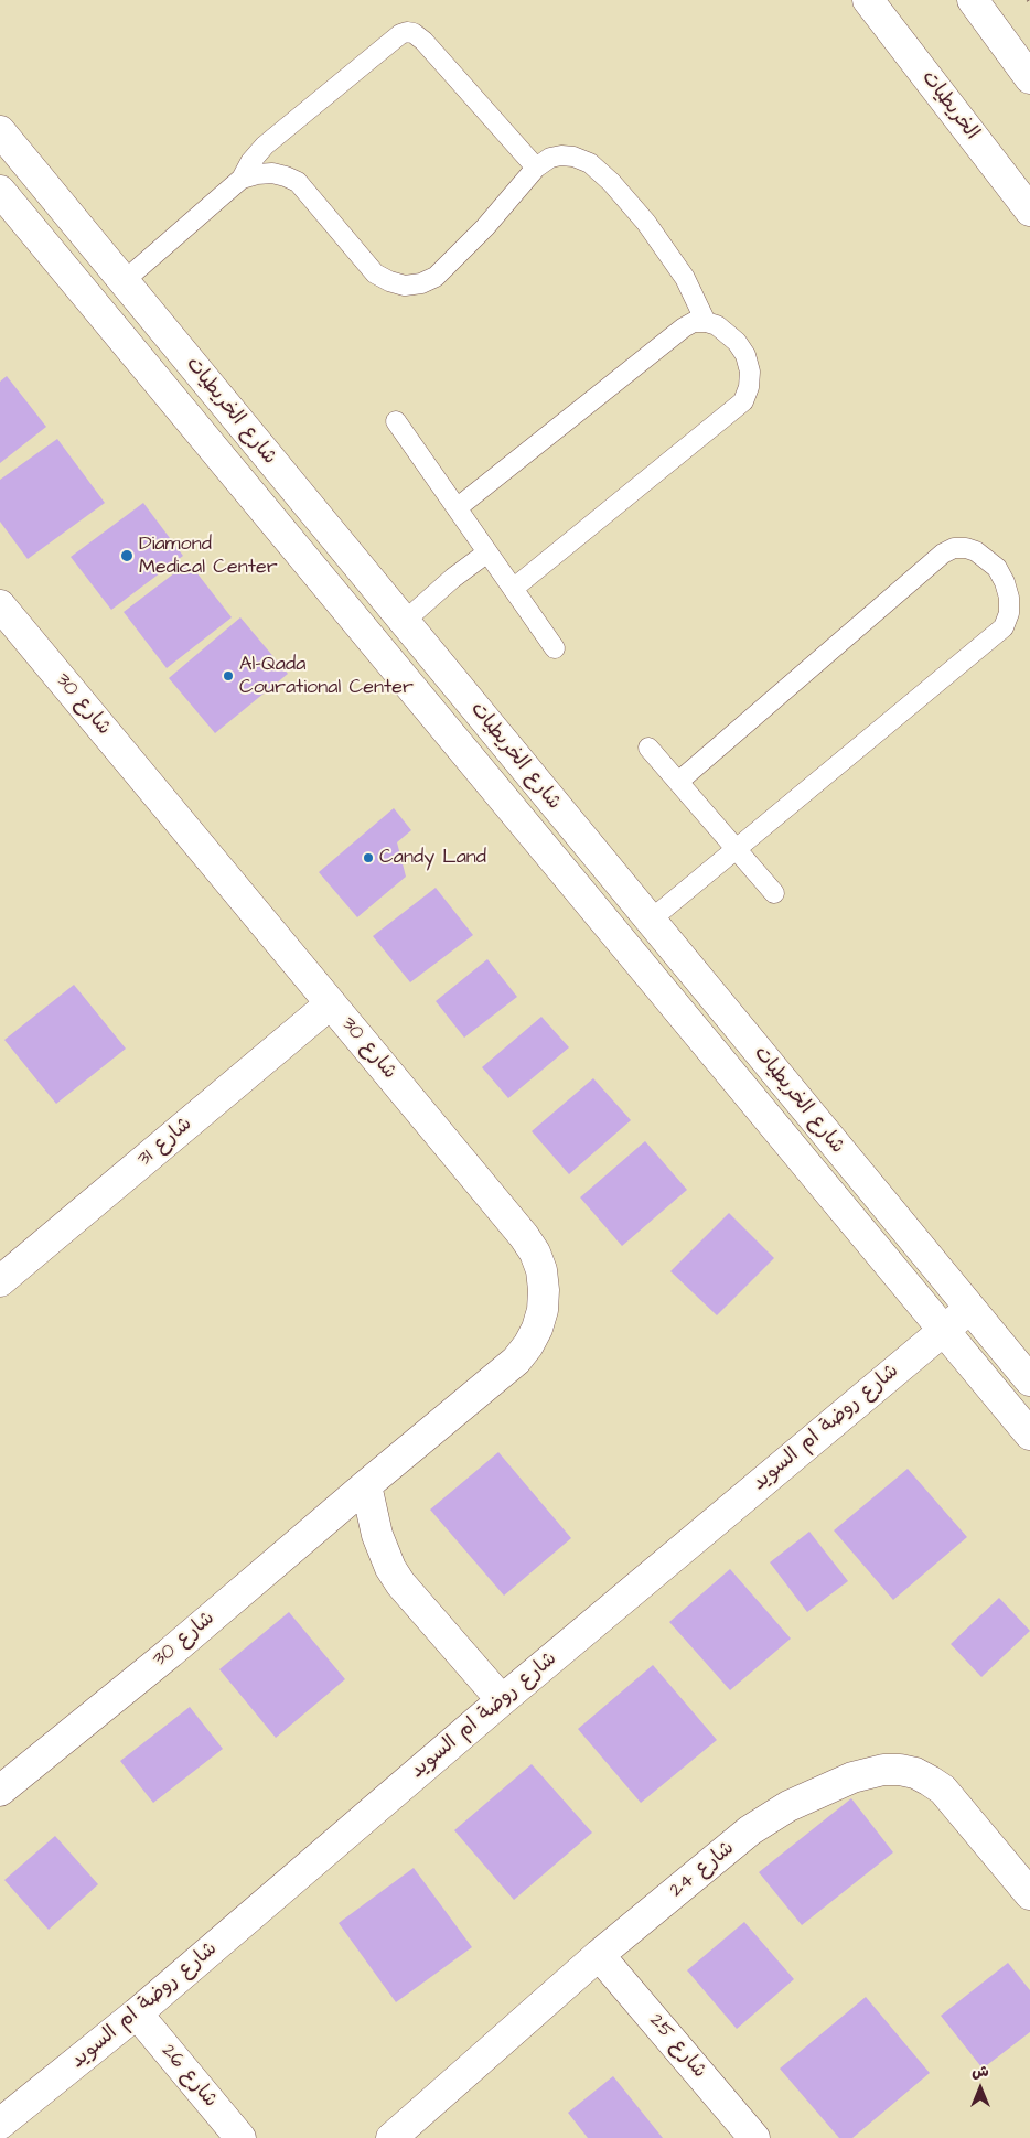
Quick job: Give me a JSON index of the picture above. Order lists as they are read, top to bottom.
{
  "streets": {
    "street": [
      "الخريطيات",
      "شارع الخريطيات",
      "شارع 30",
      "شارع 31",
      "شارع روضة ام السويد",
      "شارع 24",
      "شارع 25",
      "شارع 26"
    ]
  },
  "crossings": [
    ["شارع الخريطيات", "شارع روضة ام السويد"],
    ["شارع 30", "شارع 31"],
    ["شارع روضة ام السويد", "شارع 26"],
    ["شارع 24", "شارع 25"]
  ],
  "places": ["Diamond Medical Center", "Al-Qada Courational Center", "Candy Land"],
  "north": "top"
}
